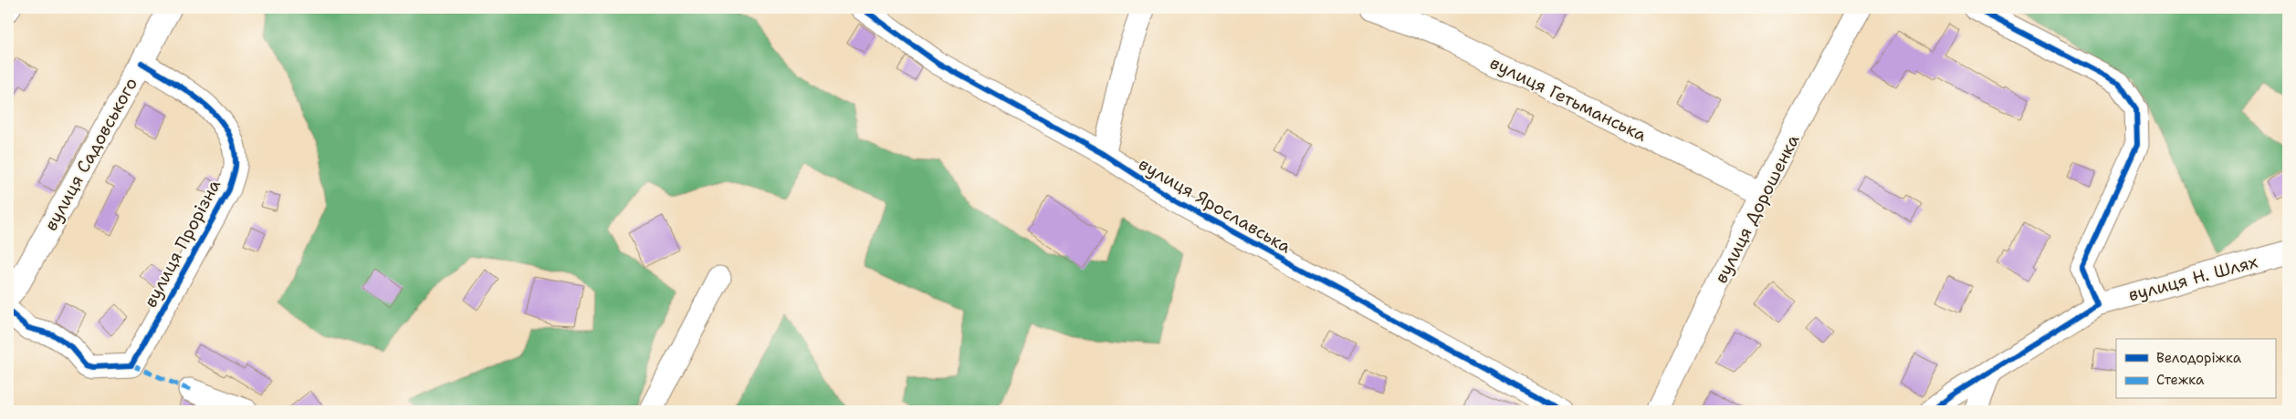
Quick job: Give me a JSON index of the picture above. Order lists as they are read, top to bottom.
{
  "streets": {
    "street": [
      "вулиця Гетьманська",
      "вулиця Садовського",
      "вулиця Ярославська",
      "вулиця Дорошенка",
      "вулиця Прорізна",
      "вулиця Н. Шлях"
    ]
  },
  "crossings": [
    ["вулиця Гетьманська", "вулиця Дорошенка"],
    ["вулиця Садовського", "вулиця Прорізна"]
  ],
  "legend": ["Велодоріжка", "Стежка"]
}
